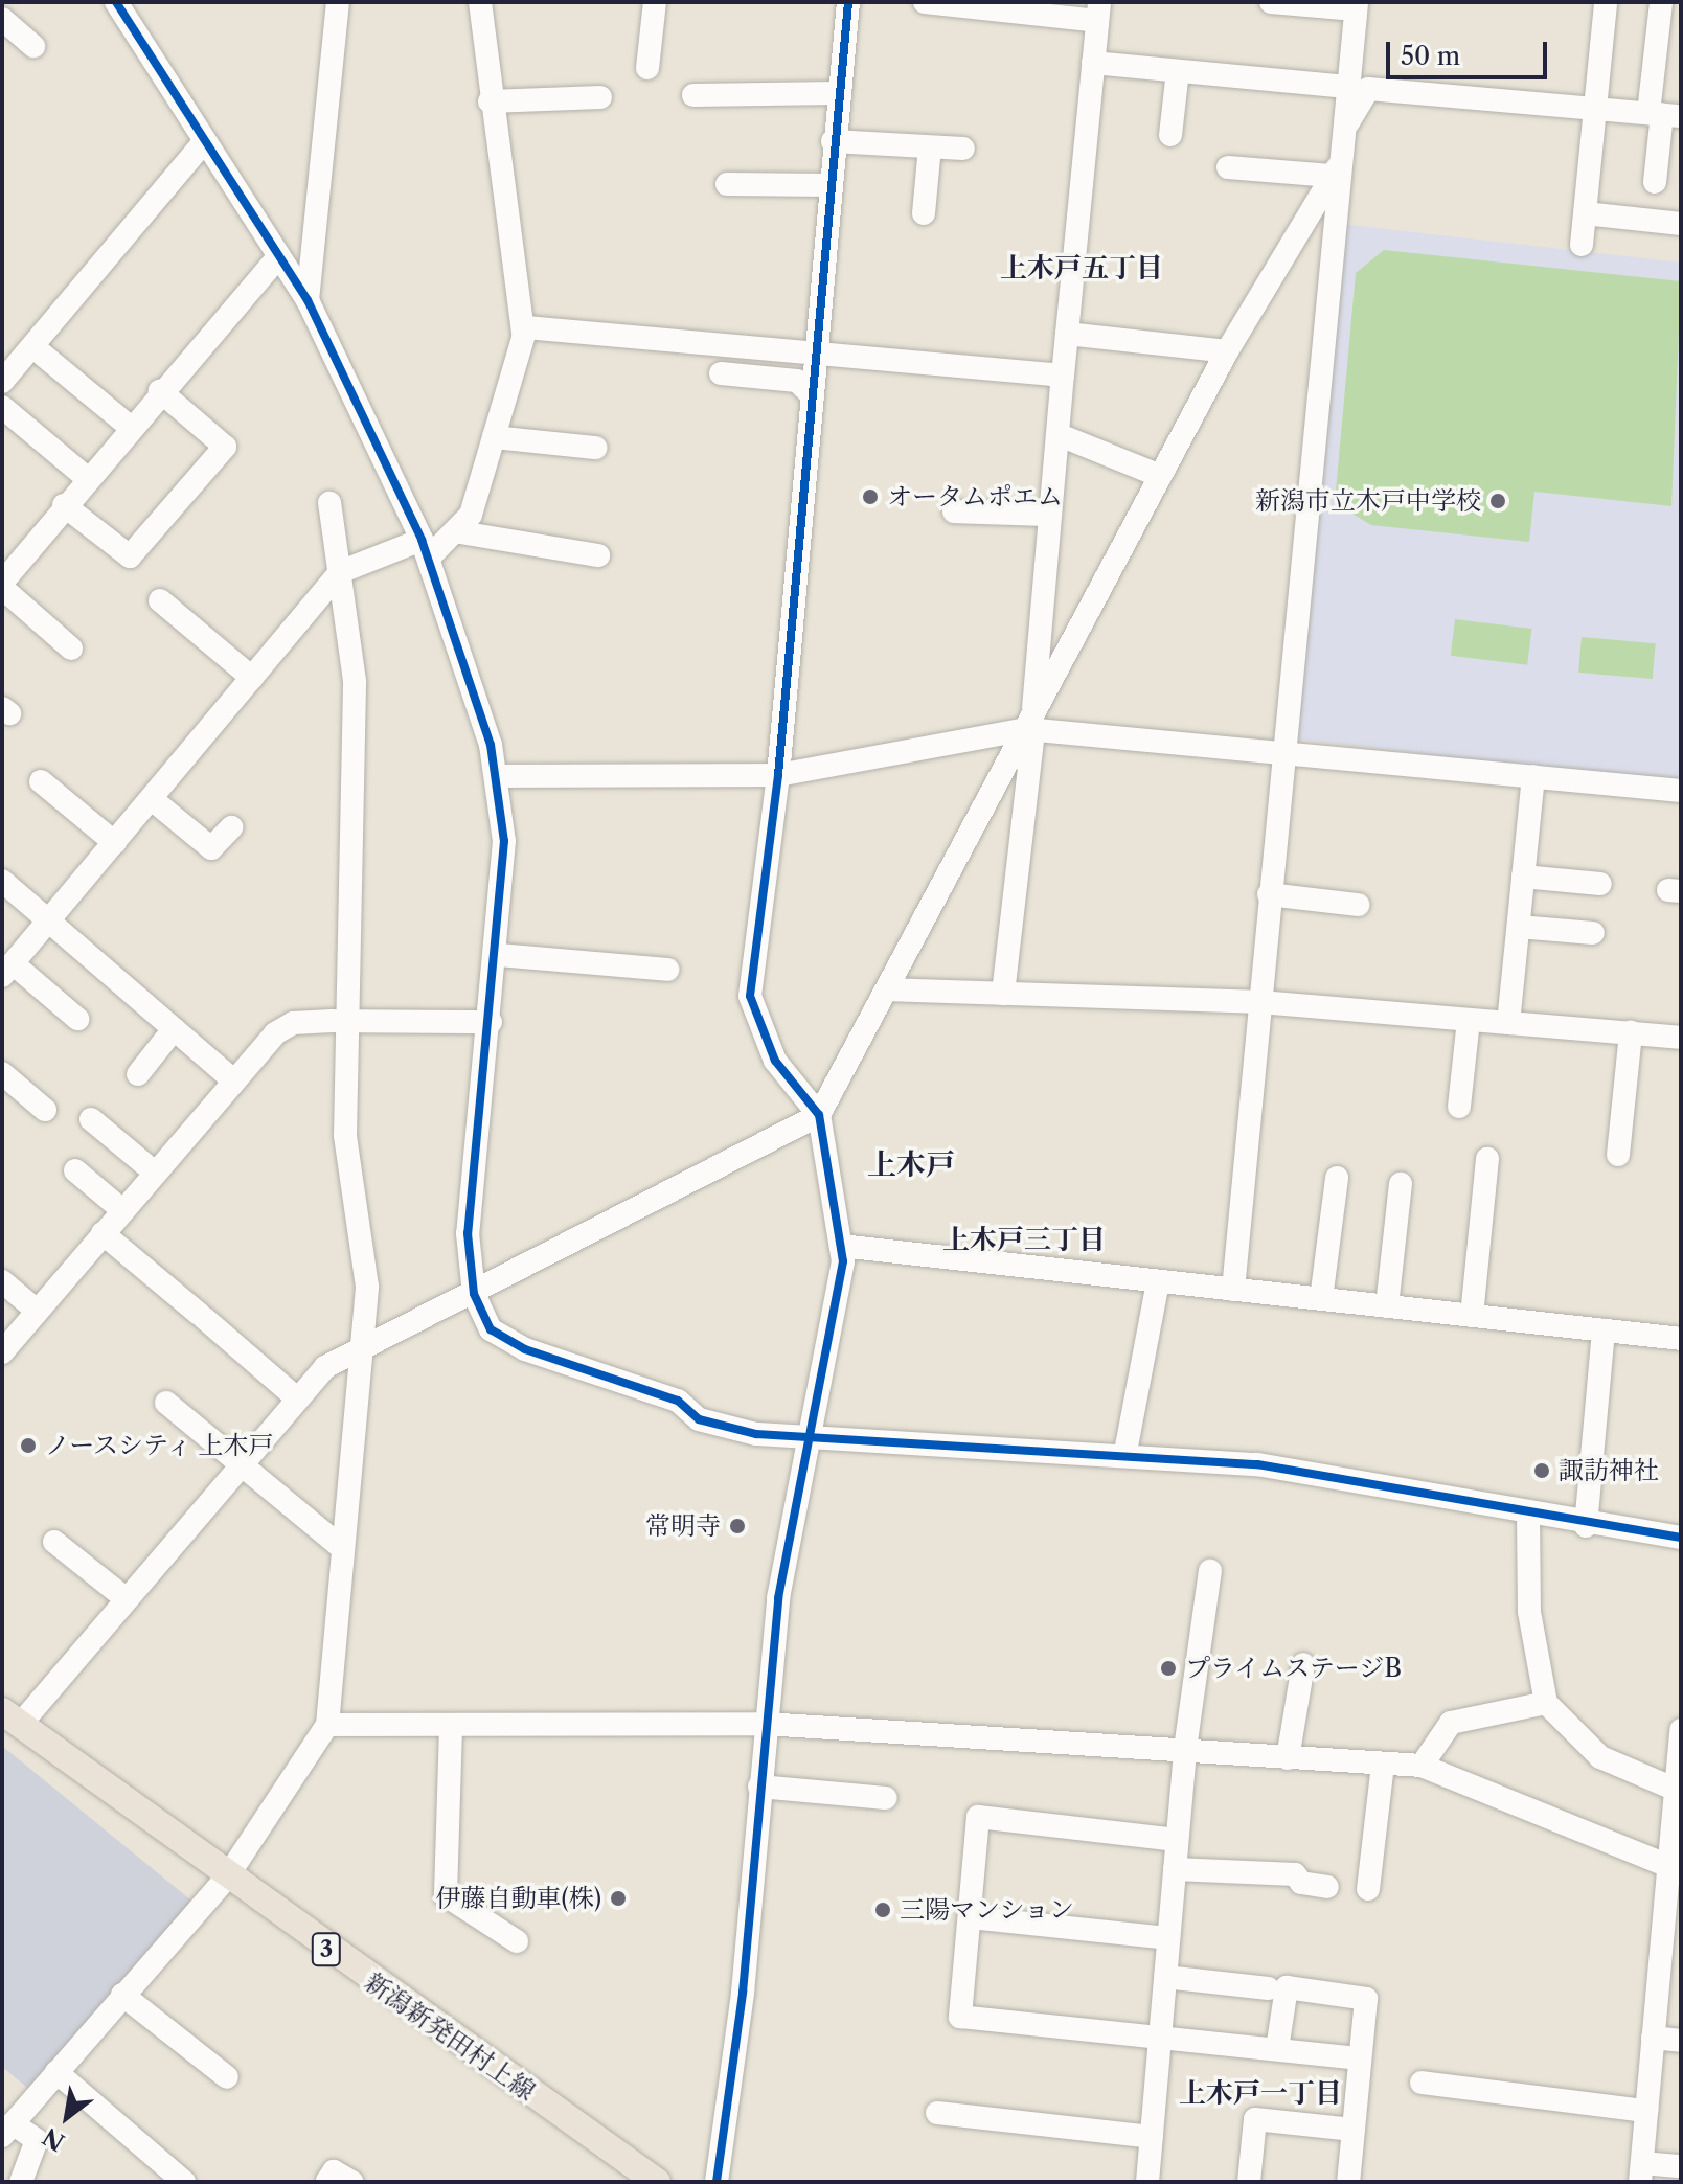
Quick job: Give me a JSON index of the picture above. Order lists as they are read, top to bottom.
{
  "streets": {
    "main road": ["3", "新潟新発田村上線"]
  },
  "districts": [
    "上木戸五丁目",
    "上木戸",
    "上木戸三丁目",
    "上木戸一丁目"
  ],
  "places": [
    "オータムポエム",
    "新潟市立木戸中学校",
    "ノースシティ 上木戸",
    "諏訪神社",
    "常明寺",
    "プライムステージB",
    "伊藤自動車(株)",
    "三陽マンション"
  ],
  "scale_bar": "50 m",
  "north": "bottom left"
}
